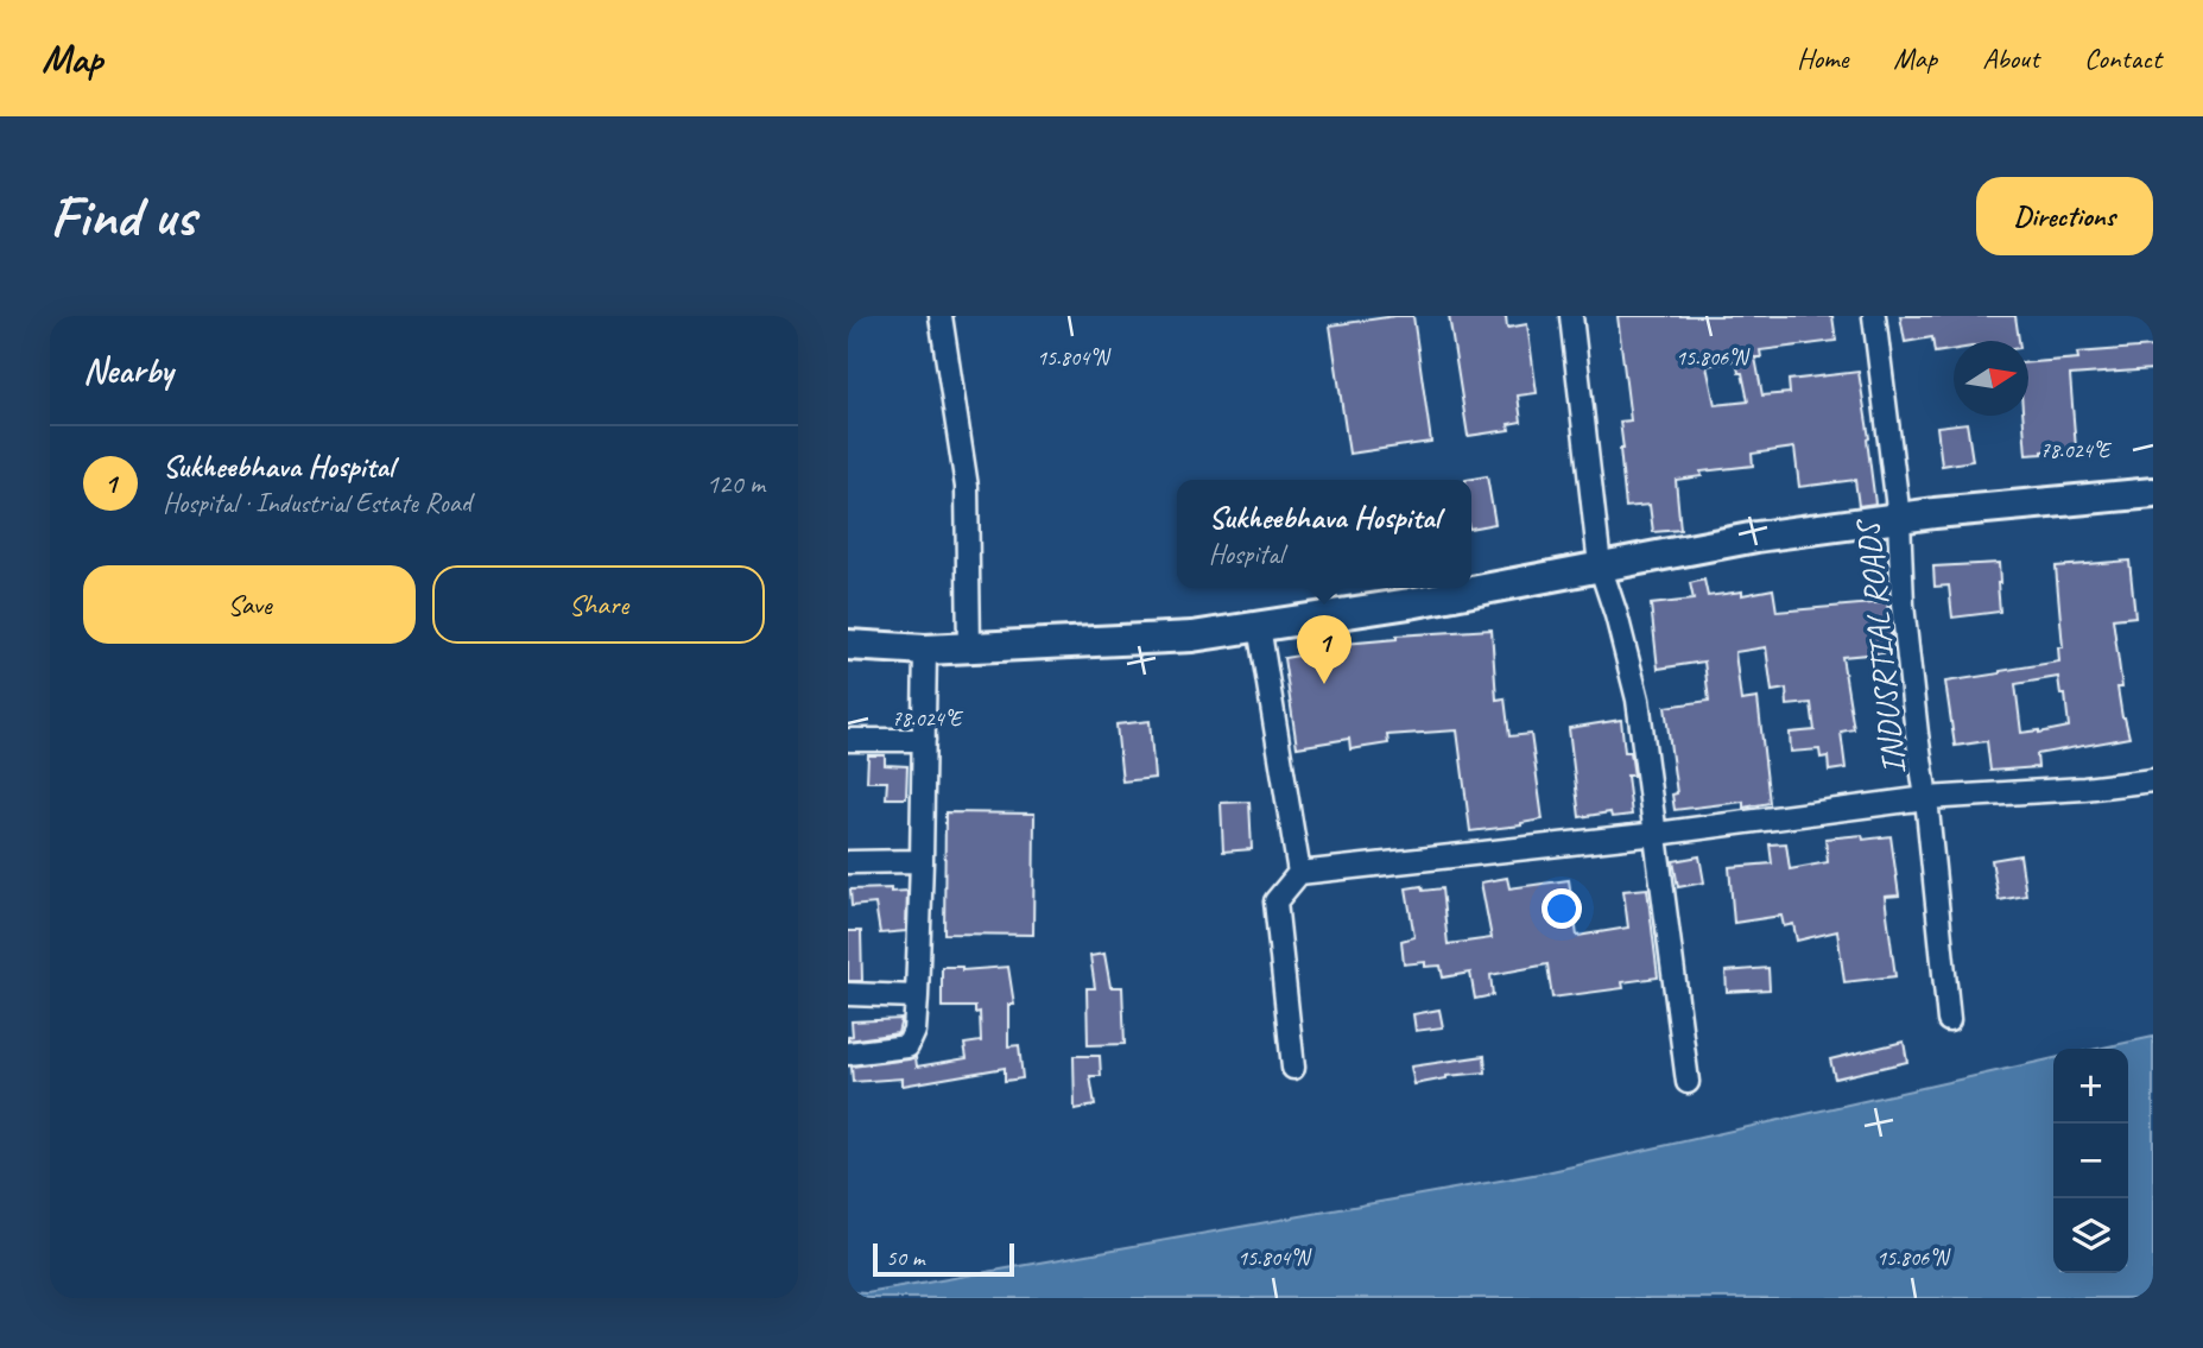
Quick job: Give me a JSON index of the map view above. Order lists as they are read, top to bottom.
{
  "streets": {
    "street": ["INDUSRTIAL ROADS"]
  },
  "scale_bar": "50 m",
  "north": "right",
  "page": {
    "header": "Map",
    "nav": [
      "Home",
      "Map",
      "About",
      "Contact"
    ],
    "buttons": [
      "Directions",
      ["Save", "Share"]
    ],
    "title": "Find us",
    "heading": "Nearby",
    "list": [
      {
        "mark": "1",
        "name": "Sukheebhava Hospital",
        "note": "Hospital · Industrial Estate Road",
        "value": "120 m"
      }
    ],
    "popup": ["Sukheebhava Hospital", "Hospital"],
    "pins": "1",
    "map_buttons": ["+", "−"],
    "scale": "50 m"
  },
  "coordinates": ["15.804°N", "15.806°N", "78.024°E"]
}
